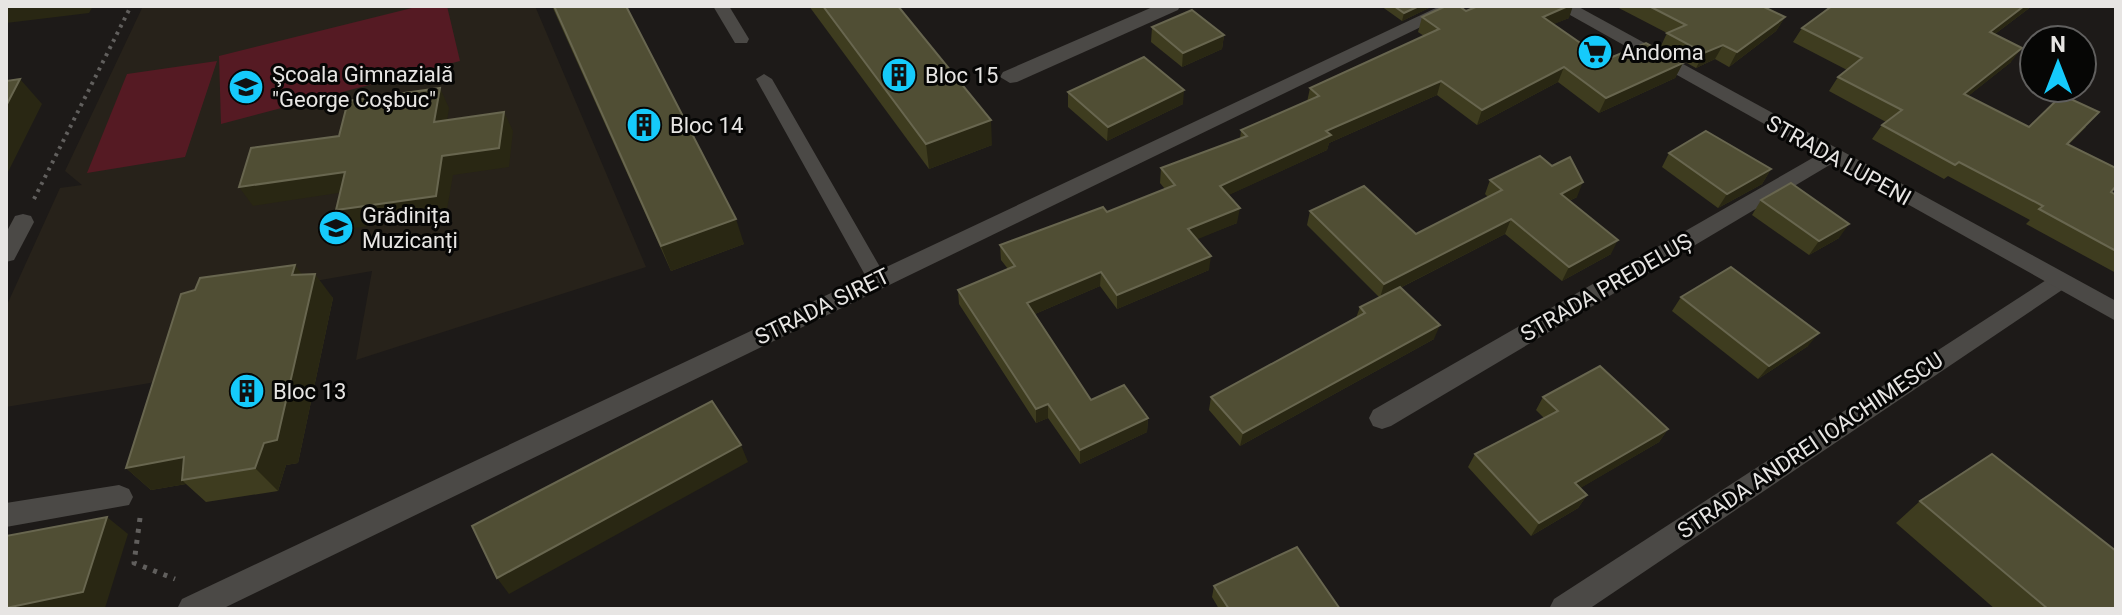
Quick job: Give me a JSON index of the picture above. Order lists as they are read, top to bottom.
{
  "streets": {
    "street": [
      "STRADA LUPENI",
      "STRADA PREDELUȘ",
      "STRADA SIRET",
      "STRADA ANDREI IOACHIMESCU"
    ]
  },
  "crossings": [
    ["STRADA LUPENI", "STRADA PREDELUȘ"],
    ["STRADA LUPENI", "STRADA ANDREI IOACHIMESCU"]
  ],
  "places": {
    "supermarket": ["Andoma"],
    "building": ["Bloc 15", "Bloc 14", "Bloc 13"],
    "school or university": ["Şcoala Gimnazială \"George Coşbuc\"", "Grădinița Muzicanți"]
  },
  "north": "top"
}
